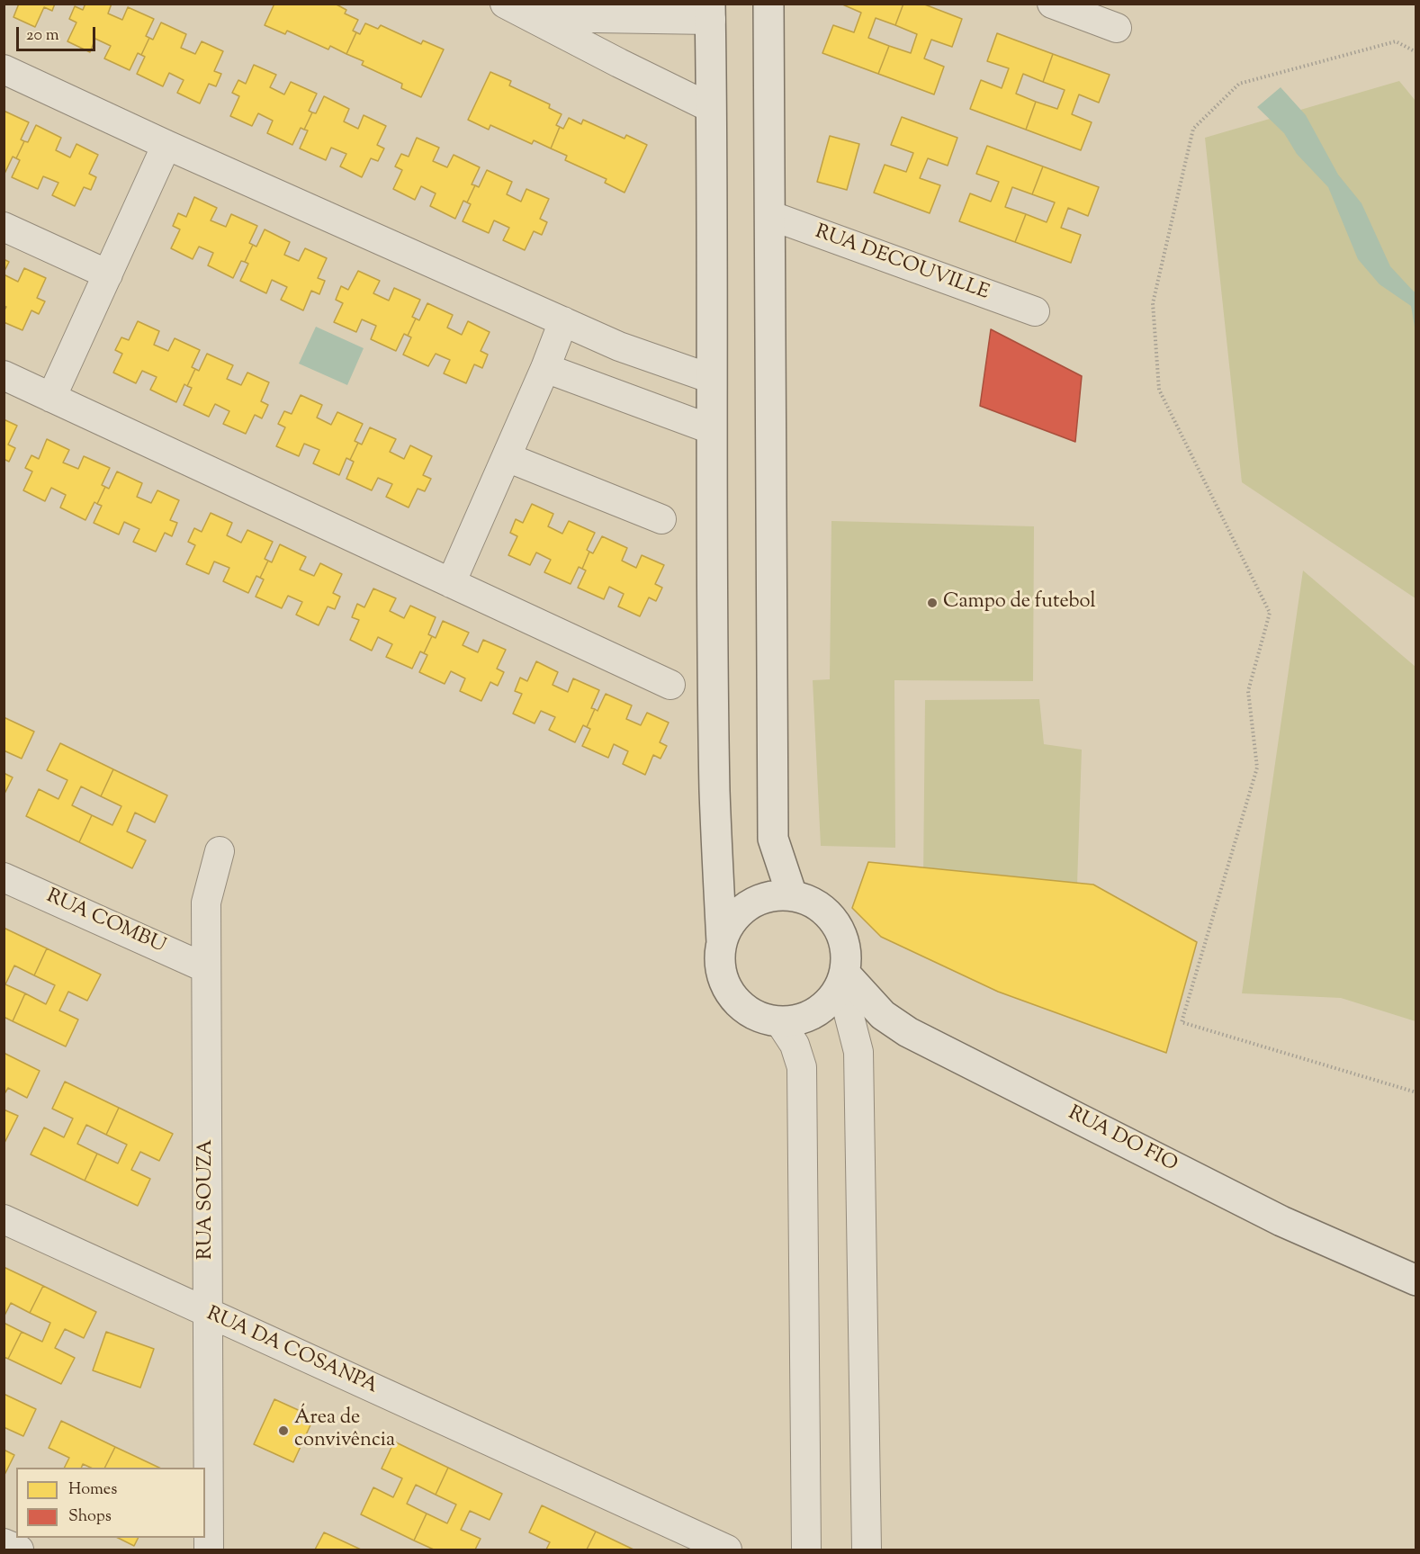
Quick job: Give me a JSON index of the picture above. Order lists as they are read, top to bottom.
{
  "streets": {
    "street": [
      "RUA DECOUVILLE",
      "RUA COMBU",
      "RUA DO FIO",
      "RUA SOUZA",
      "RUA DA COSANPA"
    ]
  },
  "crossings": [
    ["RUA COMBU", "RUA SOUZA"],
    ["RUA SOUZA", "RUA DA COSANPA"]
  ],
  "places": ["Campo de futebol", "Área de convivência"],
  "legend": ["Homes", "Shops"],
  "scale_bar": "20 m"
}
